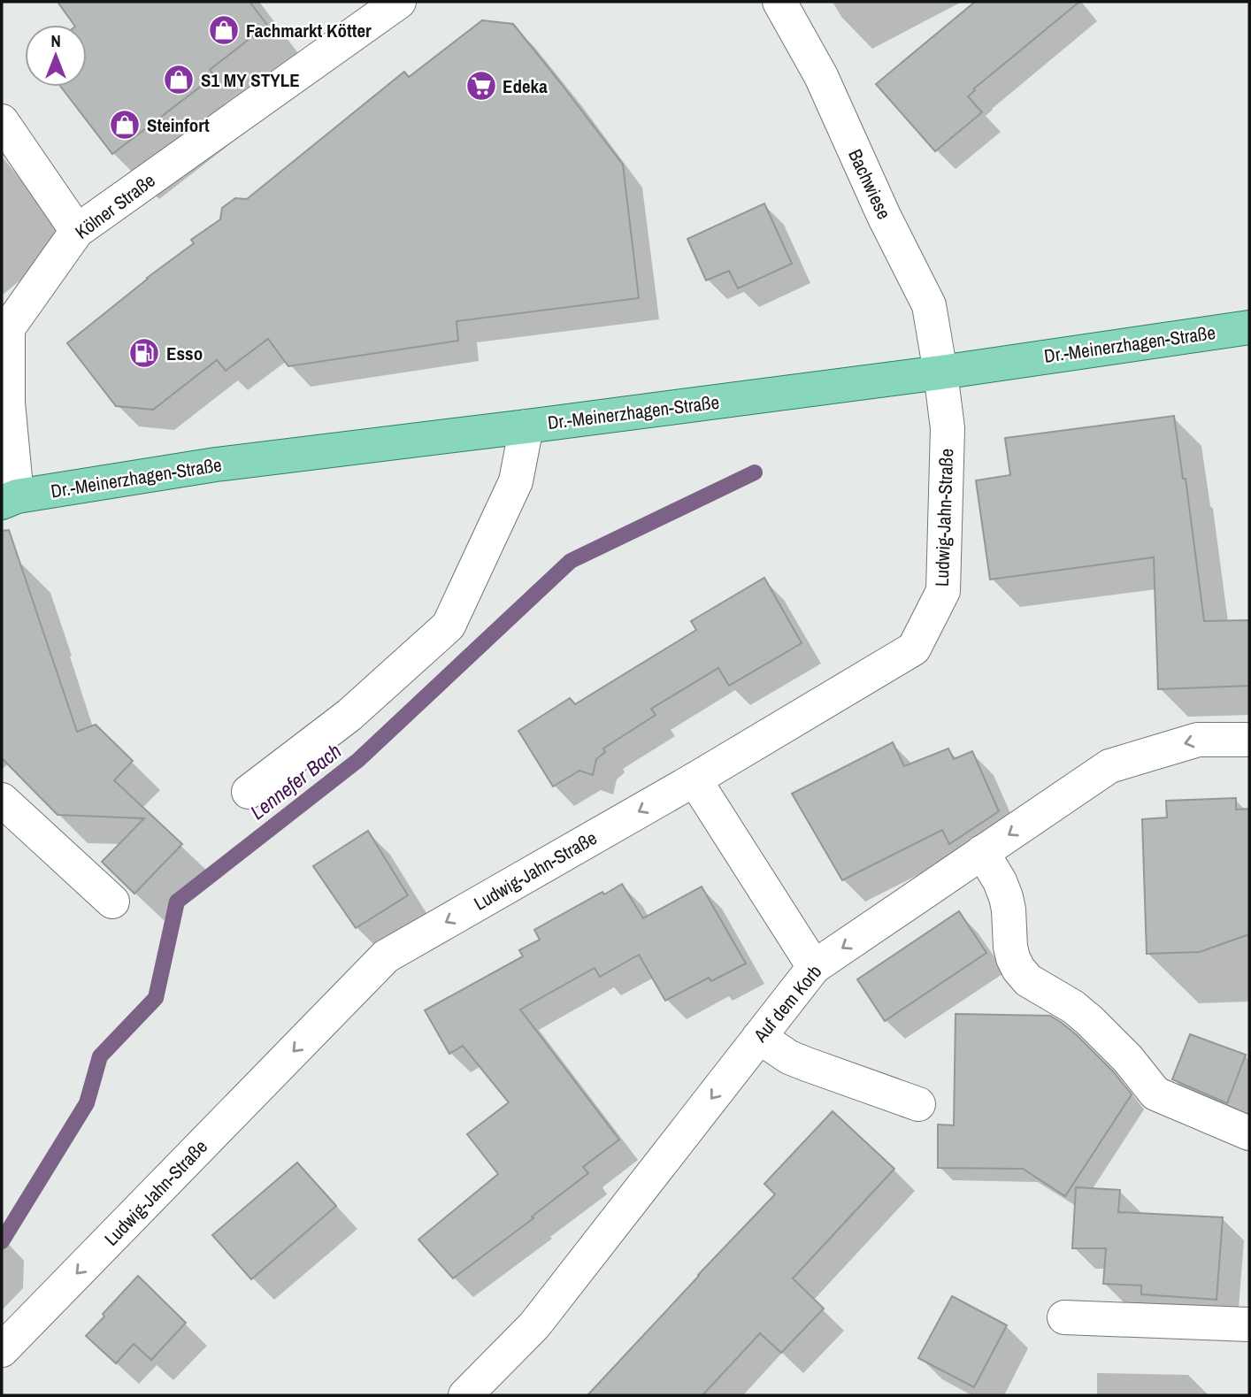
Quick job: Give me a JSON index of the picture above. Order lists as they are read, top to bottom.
{
  "streets": {
    "main road": ["Dr.-Meinerzhagen-Straße"],
    "street": [
      "Bachwiese",
      "Kölner Straße",
      "Ludwig-Jahn-Straße",
      "Auf dem Korb"
    ]
  },
  "crossings": [
    ["Bachwiese", "Dr.-Meinerzhagen-Straße"],
    ["Bachwiese", "Ludwig-Jahn-Straße"],
    ["Kölner Straße", "Dr.-Meinerzhagen-Straße"],
    ["Dr.-Meinerzhagen-Straße", "Ludwig-Jahn-Straße"]
  ],
  "one_way": ["Auf dem Korb"],
  "water": ["Lennefer Bach"],
  "places": {
    "shop": ["Fachmarkt Kötter", "S1 MY STYLE", "Steinfort"],
    "supermarket": ["Edeka"],
    "fuel station": ["Esso"]
  },
  "north": "top"
}
